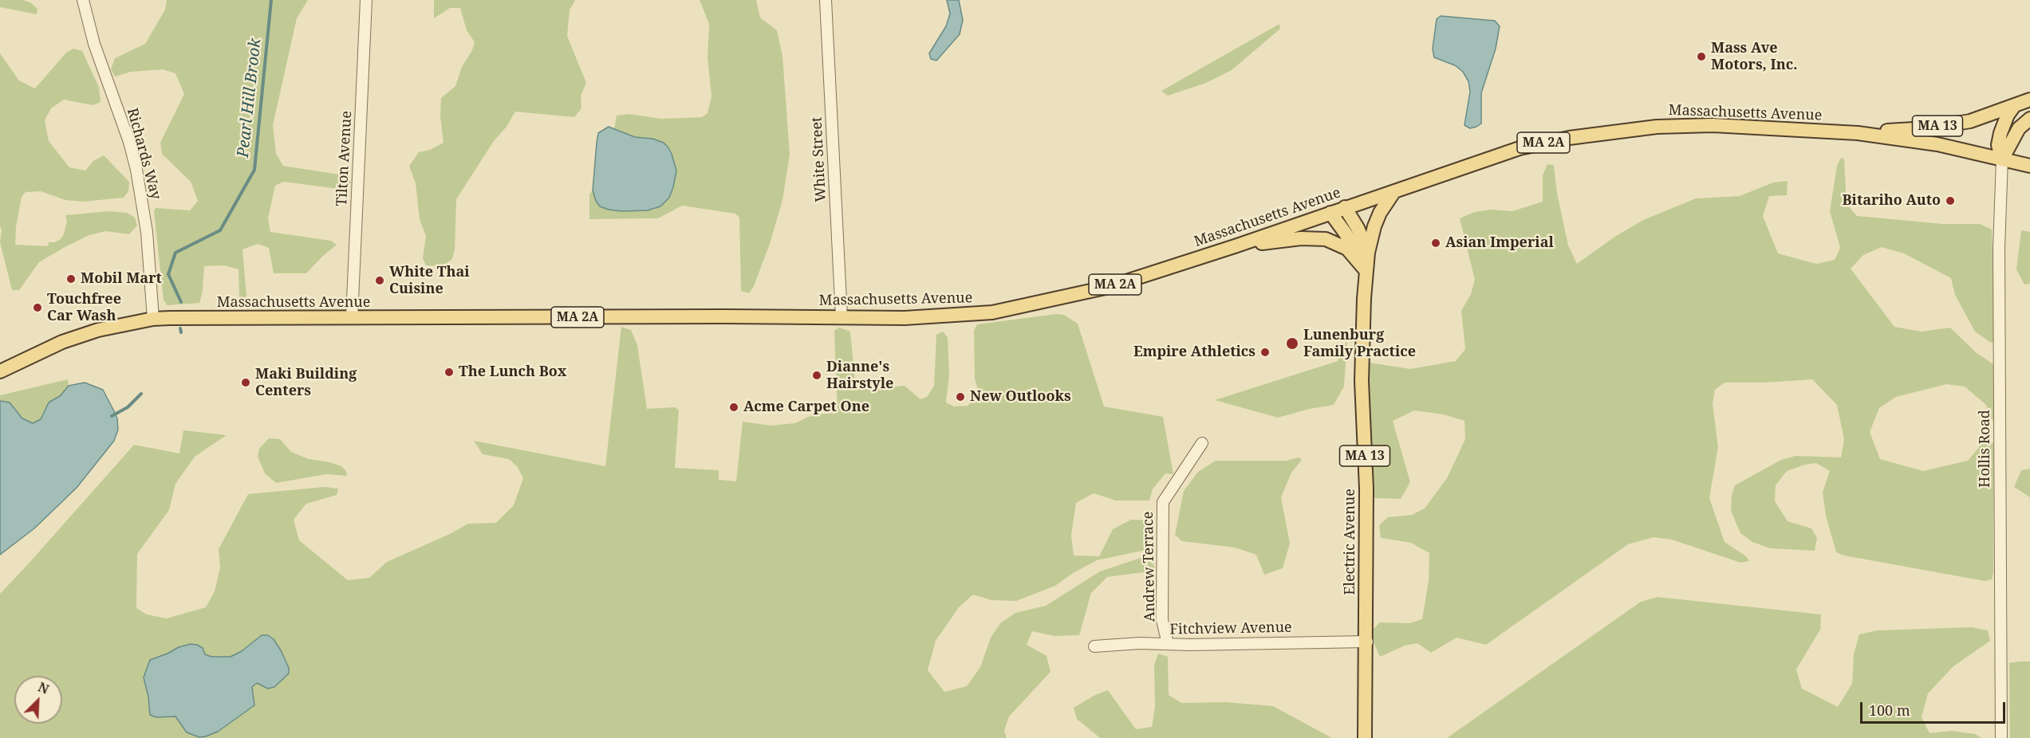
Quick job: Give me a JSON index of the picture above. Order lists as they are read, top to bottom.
{
  "streets": {
    "main road": [
      "Massachusetts Avenue",
      "MA 13",
      "MA 2A",
      "Electric Avenue"
    ],
    "street": [
      "Richards Way",
      "Tilton Avenue",
      "White Street",
      "Hollis Road",
      "Andrew Terrace",
      "Fitchview Avenue"
    ]
  },
  "crossings": [
    ["Massachusetts Avenue", "MA 13"],
    ["Massachusetts Avenue", "Richards Way"],
    ["Massachusetts Avenue", "Tilton Avenue"],
    ["Massachusetts Avenue", "White Street"],
    ["Massachusetts Avenue", "Hollis Road"],
    ["MA 13", "Electric Avenue"],
    ["Electric Avenue", "Fitchview Avenue"],
    ["Andrew Terrace", "Fitchview Avenue"]
  ],
  "water": ["Pearl Hill Brook"],
  "places": [
    "Mass Ave Motors, Inc.",
    "Bitariho Auto",
    "Asian Imperial",
    "Mobil Mart",
    "White Thai Cuisine",
    "Touchfree Car Wash",
    "Lunenburg Family Practice",
    "Empire Athletics",
    "The Lunch Box",
    "Dianne's Hairstyle",
    "Maki Building Centers",
    "New Outlooks",
    "Acme Carpet One"
  ],
  "scale_bar": "100 m",
  "north": "top right"
}
